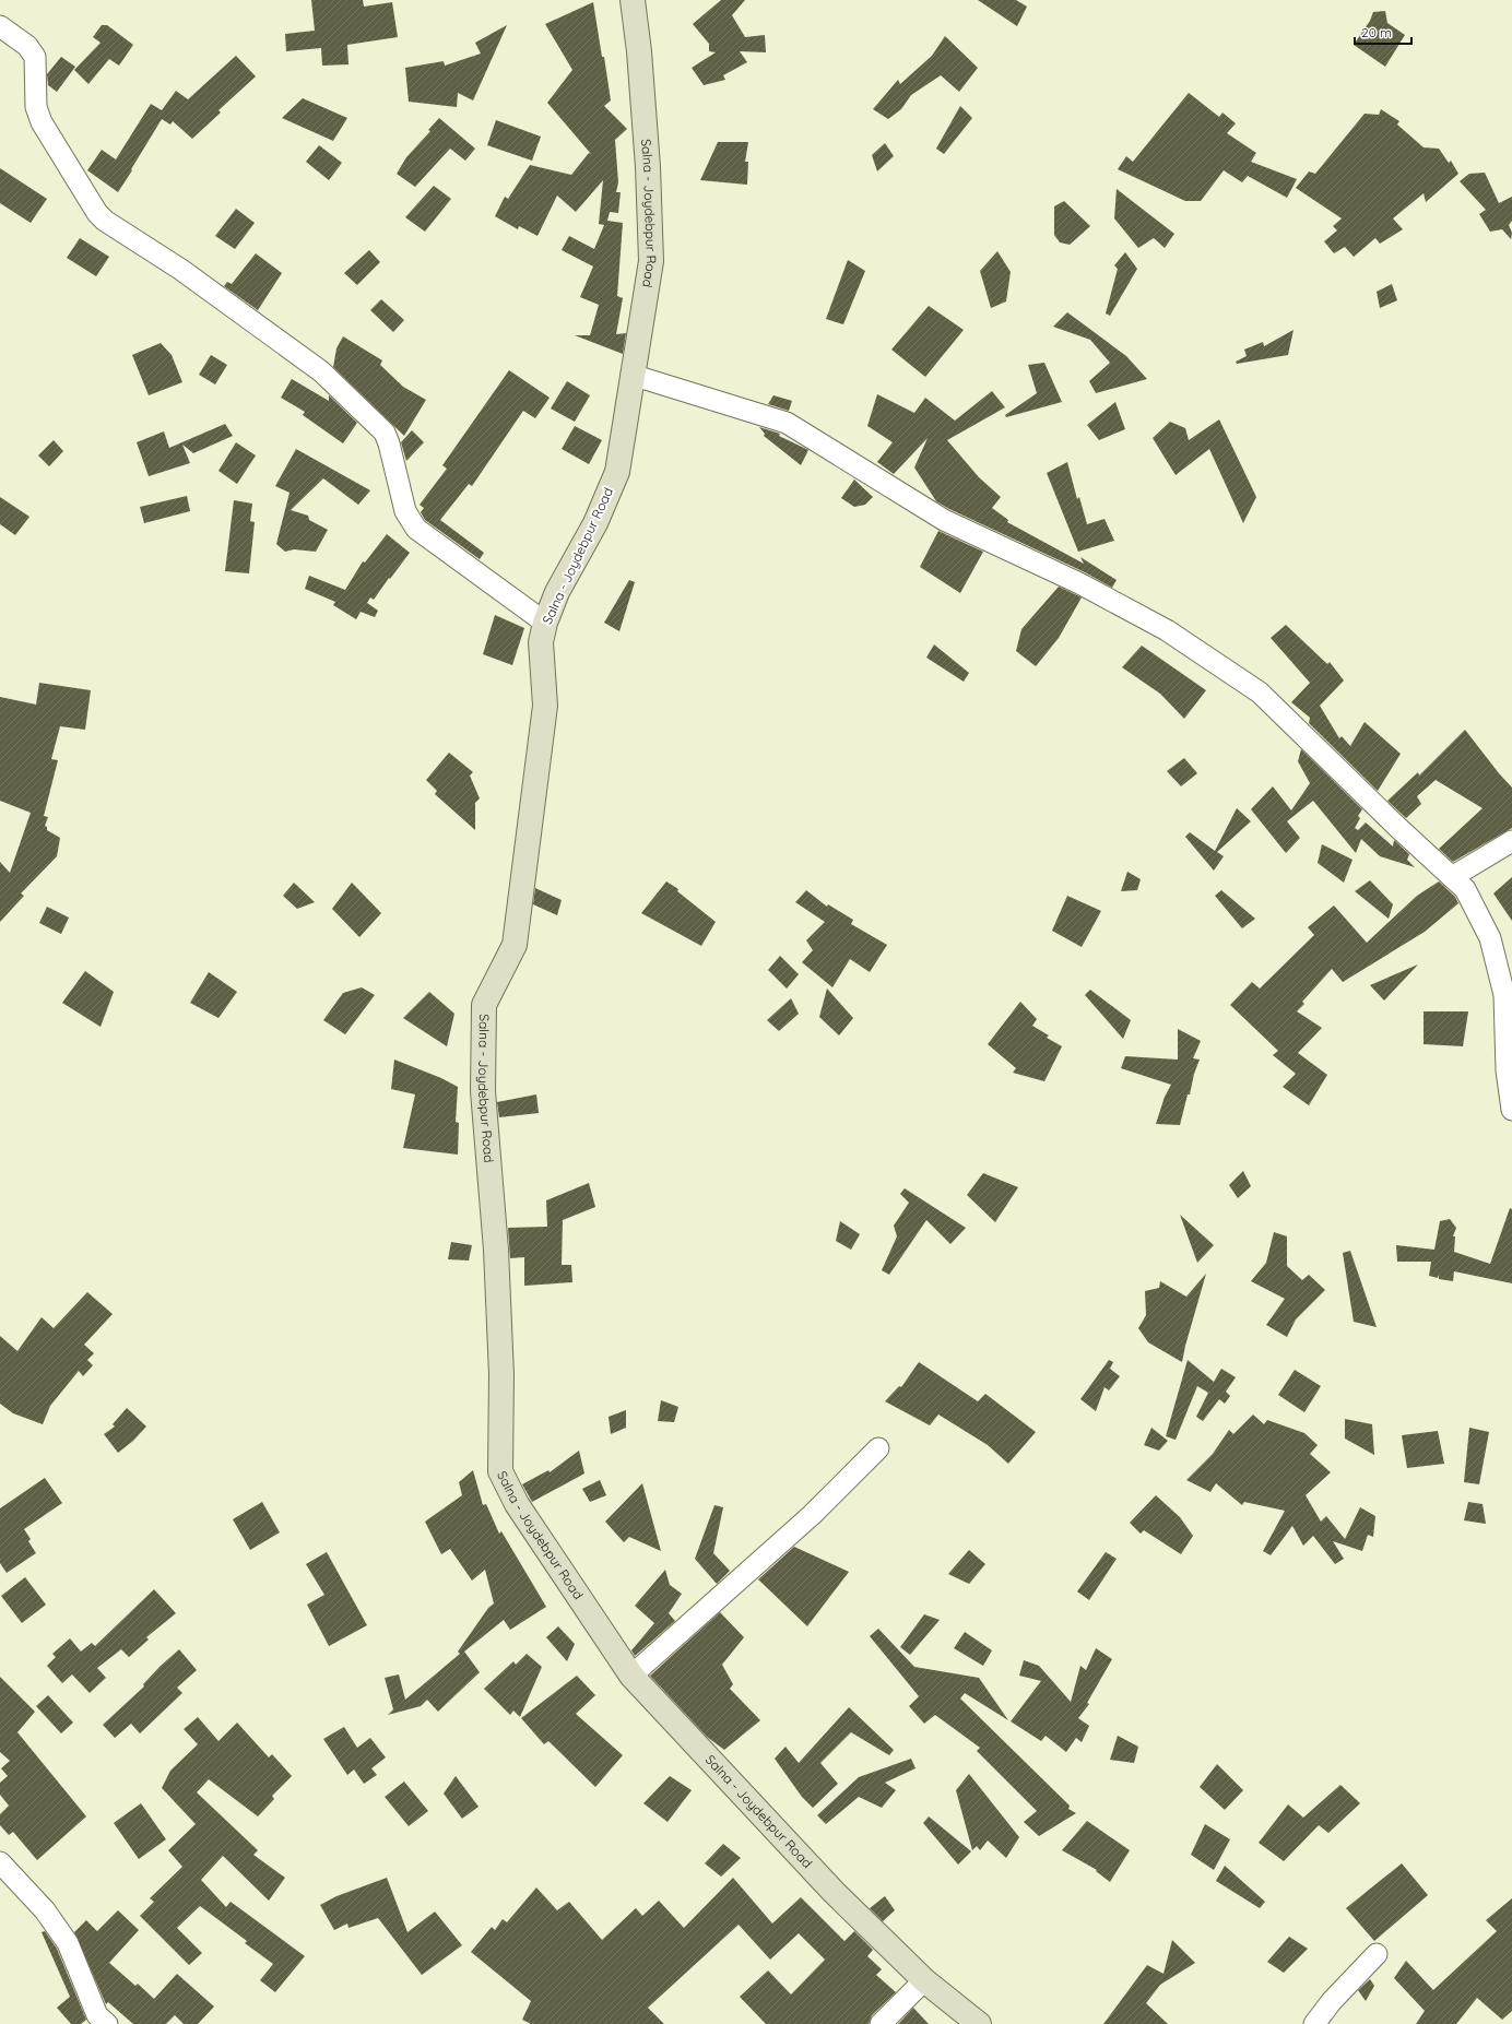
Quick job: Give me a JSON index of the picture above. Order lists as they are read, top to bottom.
{
  "streets": {
    "main road": ["Salna - Joydebpur Road"]
  },
  "scale_bar": "20 m"
}
